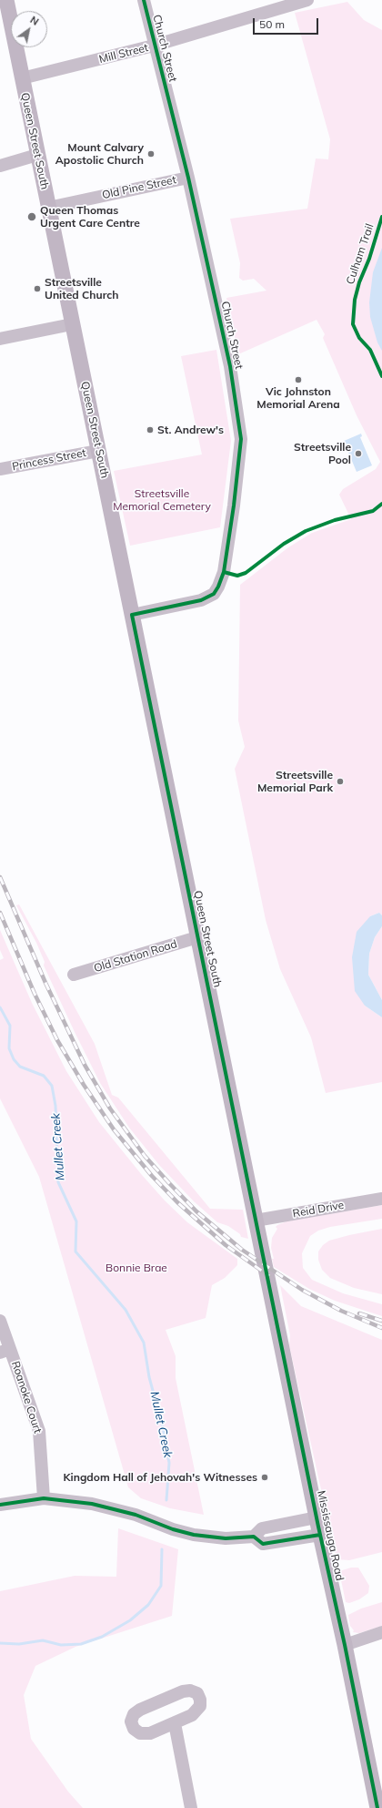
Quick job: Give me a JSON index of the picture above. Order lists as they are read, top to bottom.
{
  "streets": {
    "main road": ["Queen Street South", "Mississauga Road"],
    "street": [
      "Church Street",
      "Mill Street",
      "Old Pine Street",
      "Princess Street",
      "Old Station Road",
      "Reid Drive",
      "Roanoke Court"
    ],
    "cycle path": ["Culham Trail"]
  },
  "crossings": [
    ["Church Street", "Mill Street"],
    ["Church Street", "Queen Street South"],
    ["Church Street", "Old Pine Street"],
    ["Mill Street", "Queen Street South"],
    ["Queen Street South", "Old Pine Street"],
    ["Queen Street South", "Princess Street"],
    ["Queen Street South", "Old Station Road"],
    ["Queen Street South", "Reid Drive"],
    ["Queen Street South", "Mississauga Road"]
  ],
  "water": ["Mullet Creek"],
  "parks": ["Streetsville Memorial Cemetery", "Bonnie Brae"],
  "places": [
    "Mount Calvary Apostolic Church",
    "Queen Thomas Urgent Care Centre",
    "Streetsville United Church",
    "Vic Johnston Memorial Arena",
    "St. Andrew's",
    "Streetsville Pool",
    "Streetsville Memorial Park",
    "Kingdom Hall of Jehovah's Witnesses"
  ],
  "scale_bar": "50 m",
  "north": "top right"
}
